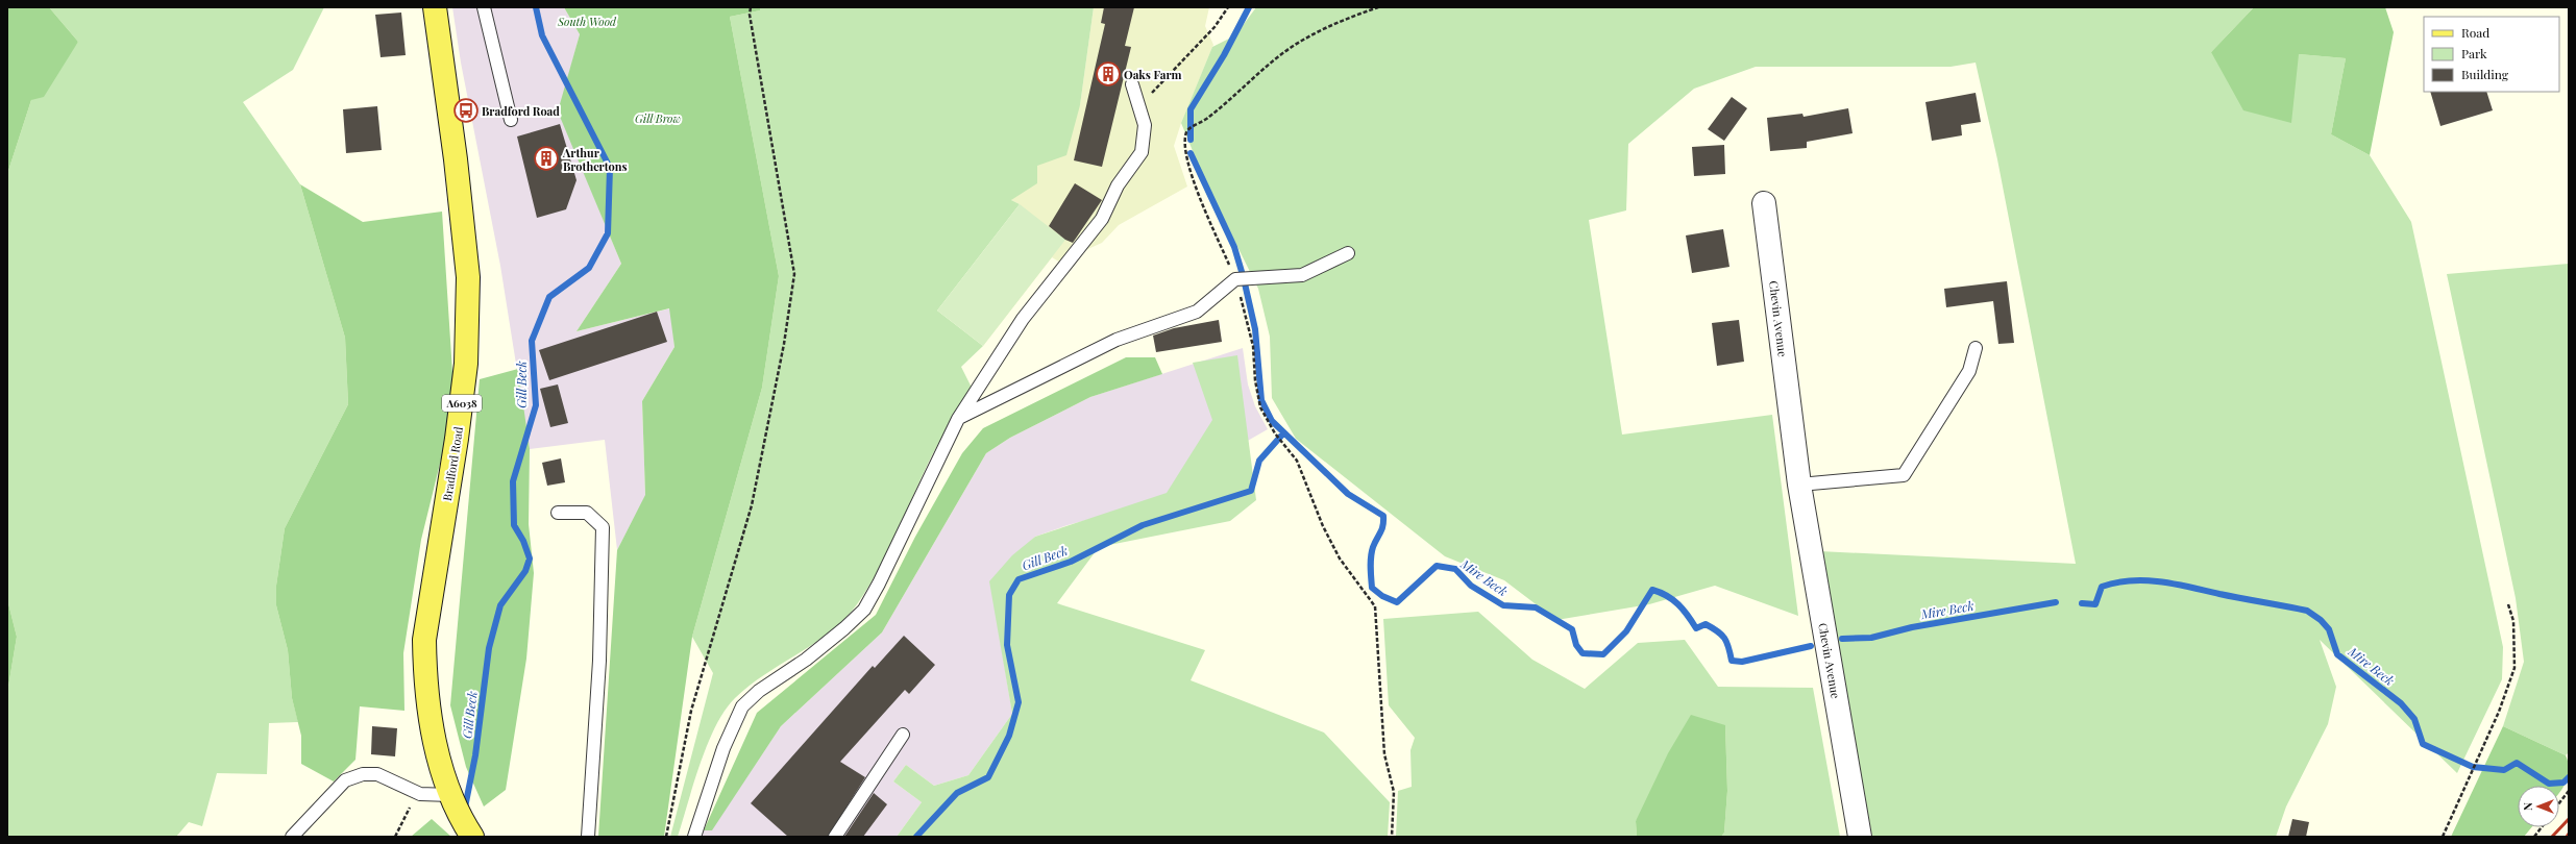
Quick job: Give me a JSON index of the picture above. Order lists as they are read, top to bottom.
{
  "streets": {
    "main road": ["A6038", "Bradford Road"],
    "street": ["Chevin Avenue"]
  },
  "water": ["Gill Beck", "Mire Beck"],
  "parks": ["South Wood", "Gill Brow"],
  "places": {
    "building": ["Oaks Farm", "Arthur Brothertons"],
    "bus stop": ["Bradford Road"]
  },
  "legend": ["Road", "Park", "Building"],
  "north": "left"
}
